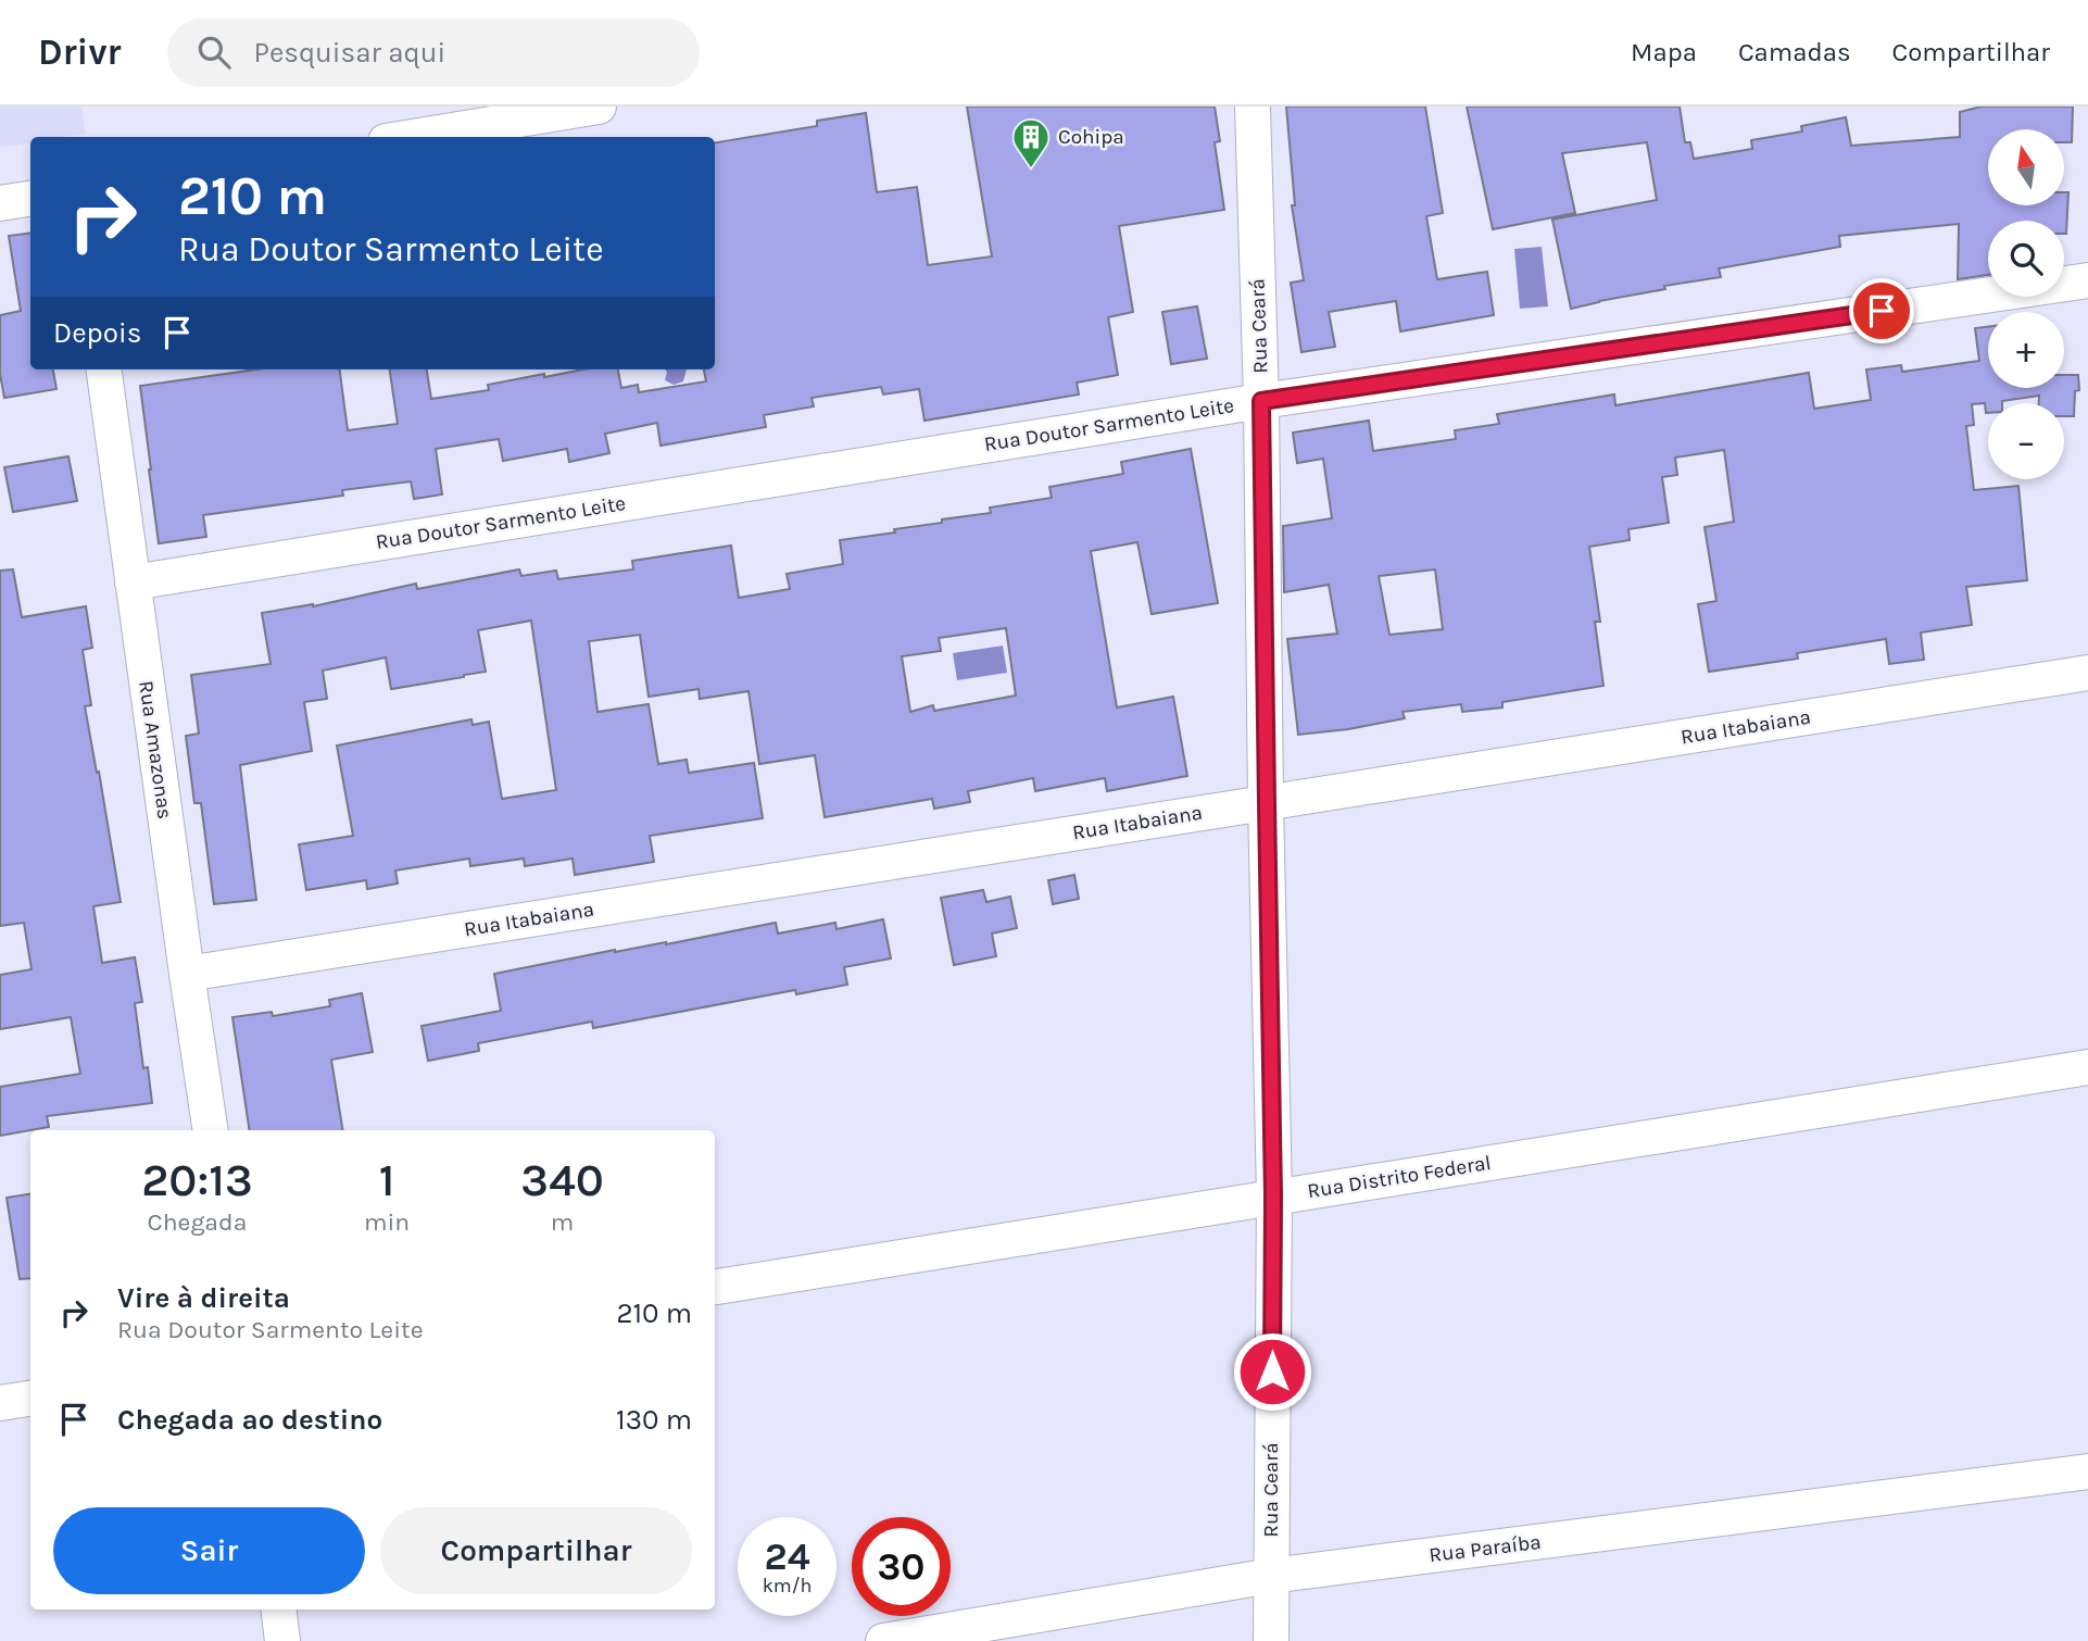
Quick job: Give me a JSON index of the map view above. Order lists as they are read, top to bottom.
{
  "streets": {
    "street": [
      "Rua Ceará",
      "Rua Doutor Sarmento Leite",
      "Rua Itabaiana",
      "Rua Amazonas",
      "Rua Distrito Federal",
      "Rua Paraíba"
    ]
  },
  "crossings": [
    ["Rua Ceará", "Rua Doutor Sarmento Leite"],
    ["Rua Ceará", "Rua Itabaiana"],
    ["Rua Ceará", "Rua Distrito Federal"],
    ["Rua Ceará", "Rua Paraíba"],
    ["Rua Doutor Sarmento Leite", "Rua Amazonas"],
    ["Rua Itabaiana", "Rua Amazonas"]
  ],
  "places": {
    "building": ["Cohipa"]
  },
  "north": "top",
  "page": {
    "header": "Drivr",
    "search": "Pesquisar aqui",
    "nav": ["Mapa", "Camadas", "Compartilhar"],
    "map_buttons": ["+", "−"],
    "turn": ["210 m", "Rua Doutor Sarmento Leite"],
    "then": "Depois",
    "eta": [
      "20:13",
      "Chegada",
      "1",
      "min",
      "340",
      "m"
    ],
    "list": [
      {
        "name": "Vire à direita",
        "note": "Rua Doutor Sarmento Leite",
        "value": "210 m"
      },
      {
        "name": "Chegada ao destino",
        "value": "130 m"
      }
    ],
    "buttons": ["Sair", "Compartilhar"],
    "speed": "24 km/h",
    "limit": "30"
  }
}
